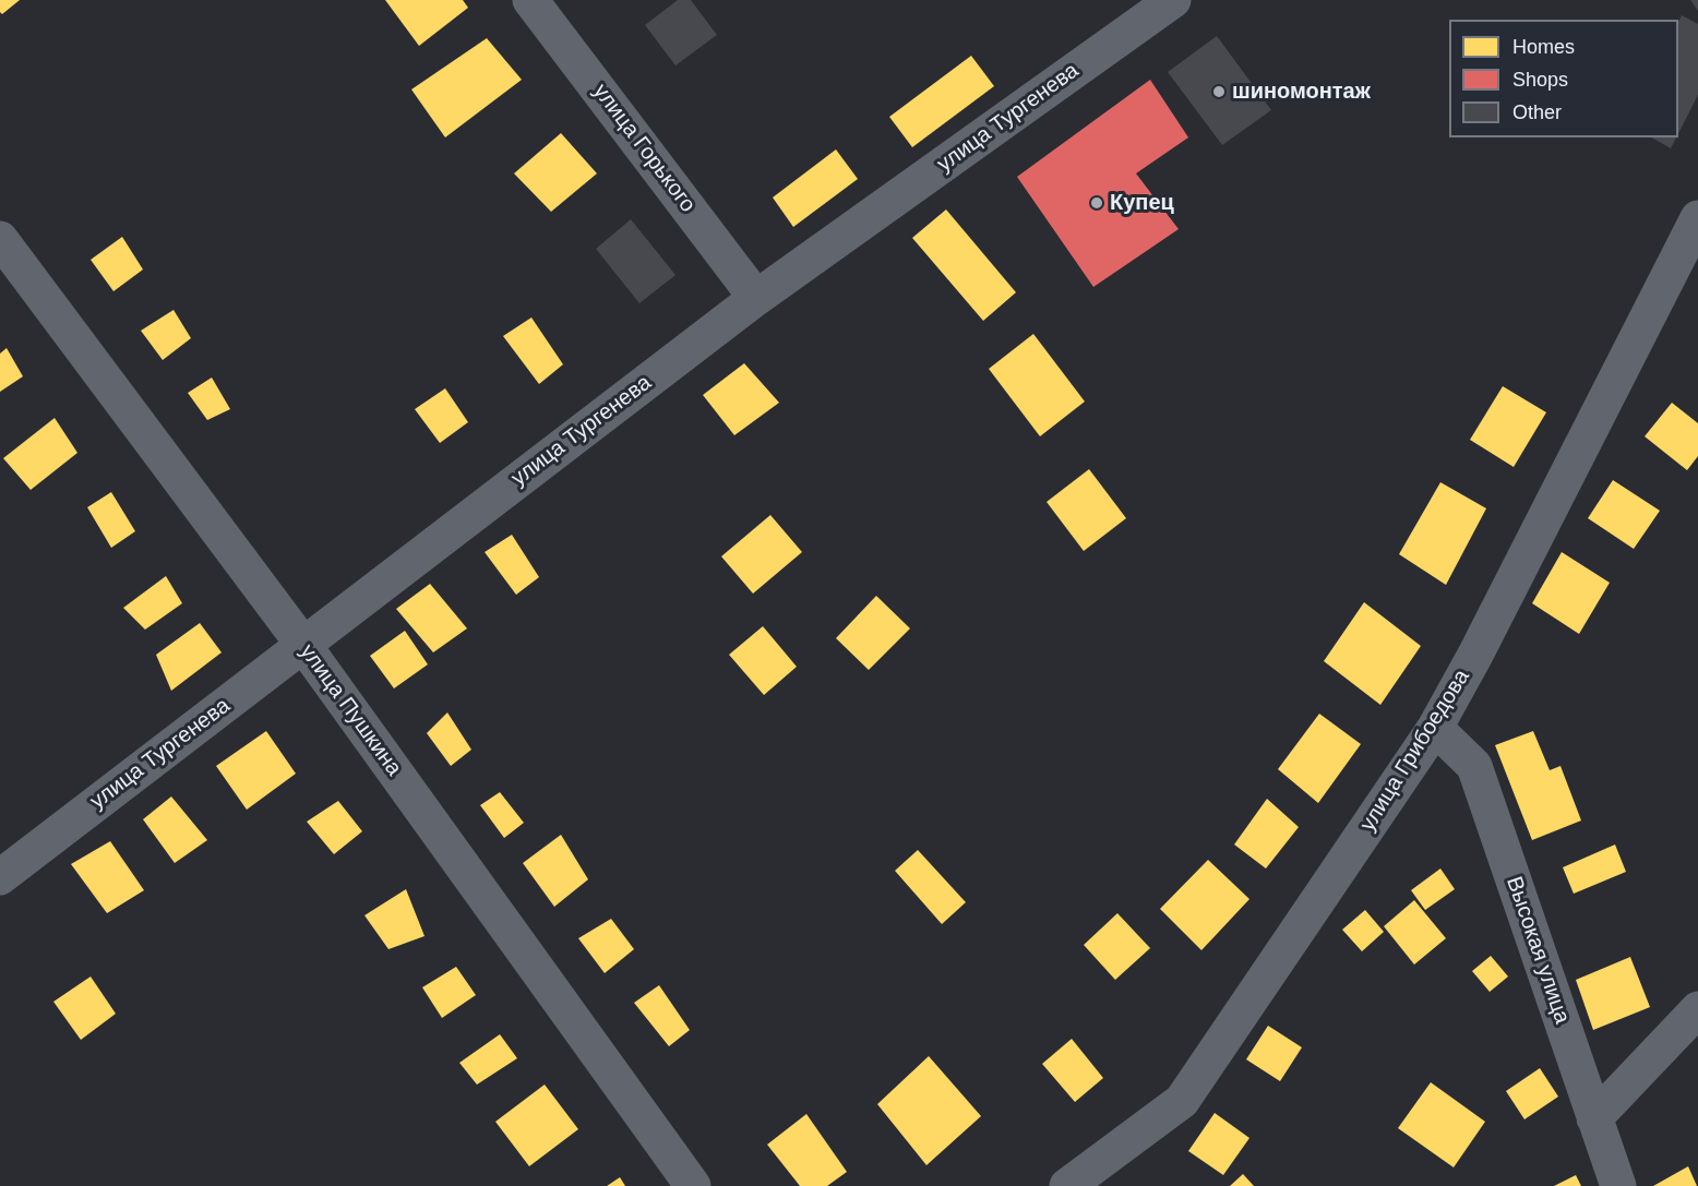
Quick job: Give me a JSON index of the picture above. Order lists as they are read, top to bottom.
{
  "streets": {
    "street": [
      "улица Тургенева",
      "улица Горького",
      "улица Пушкина",
      "улица Грибоедова",
      "Высокая улица"
    ]
  },
  "crossings": [
    ["улица Тургенева", "улица Горького"],
    ["улица Тургенева", "улица Пушкина"],
    ["улица Грибоедова", "Высокая улица"]
  ],
  "places": ["шиномонтаж", "Купец"],
  "legend": ["Homes", "Shops", "Other"]
}
